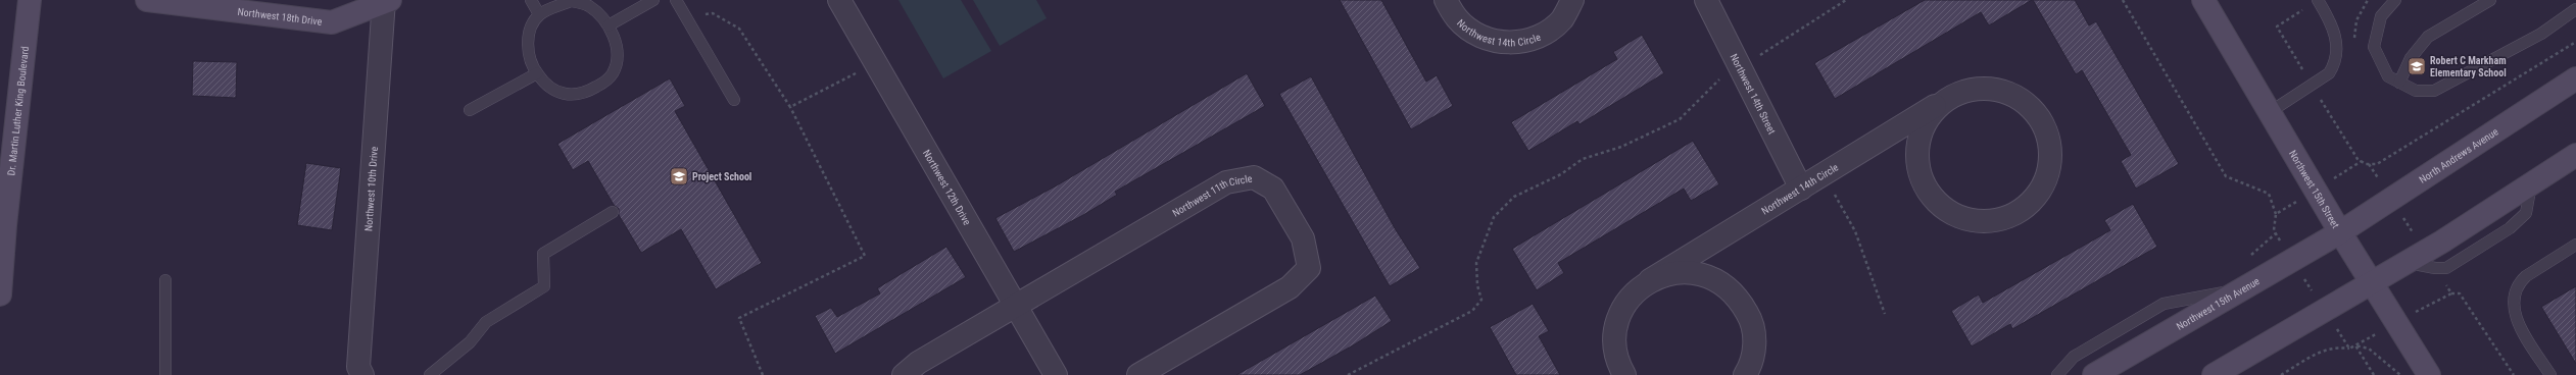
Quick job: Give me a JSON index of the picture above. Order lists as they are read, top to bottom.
{
  "streets": {
    "street": [
      "Northwest 18th Drive",
      "Northwest 14th Circle",
      "Northwest 14th Street",
      "Dr. Martin Luther King Boulevard",
      "North Andrews Avenue",
      "Northwest 12th Drive",
      "Northwest 10th Drive",
      "Northwest 15th Street",
      "Northwest 11th Circle",
      "Northwest 15th Avenue"
    ]
  },
  "crossings": [
    ["Northwest 18th Drive", "Northwest 10th Drive"],
    ["Northwest 14th Circle", "Northwest 14th Street"],
    ["North Andrews Avenue", "Northwest 15th Street"],
    ["North Andrews Avenue", "Northwest 15th Avenue"],
    ["Northwest 12th Drive", "Northwest 11th Circle"],
    ["Northwest 15th Street", "Northwest 15th Avenue"]
  ],
  "places": {
    "school or university": ["Robert C Markham Elementary School", "Project School"]
  }
}
